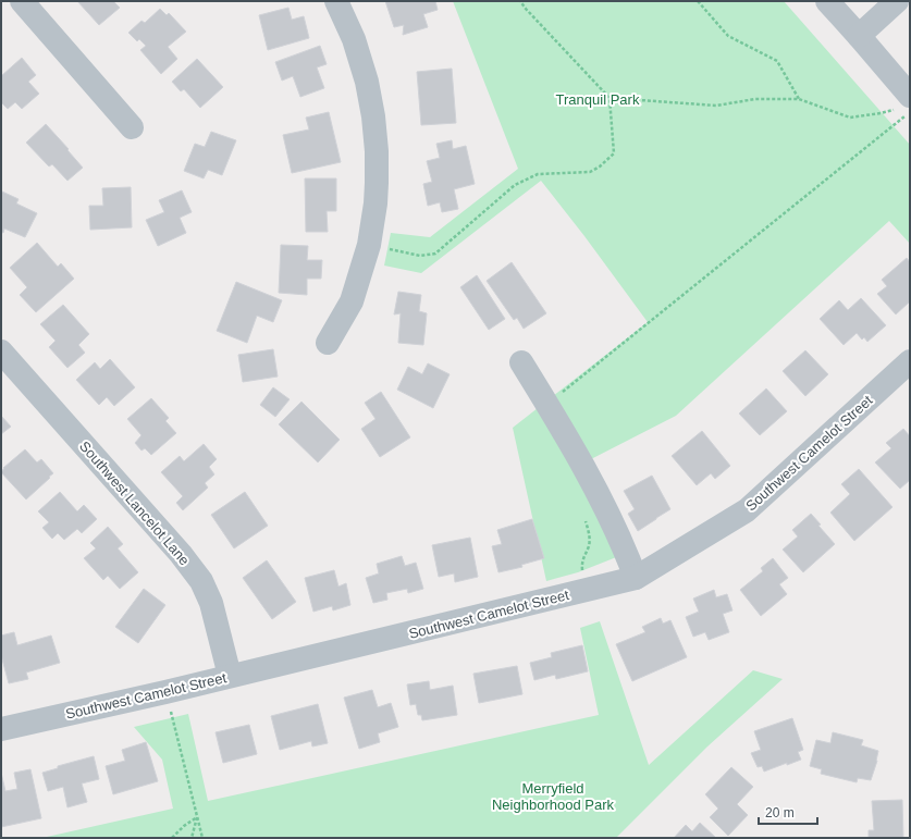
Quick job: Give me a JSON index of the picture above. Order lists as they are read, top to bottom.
{
  "streets": {
    "street": ["Southwest Camelot Street", "Southwest Lancelot Lane"]
  },
  "crossings": [
    ["Southwest Camelot Street", "Southwest Lancelot Lane"]
  ],
  "parks": ["Tranquil Park", "Merryfield Neighborhood Park"],
  "scale_bar": "20 m"
}
